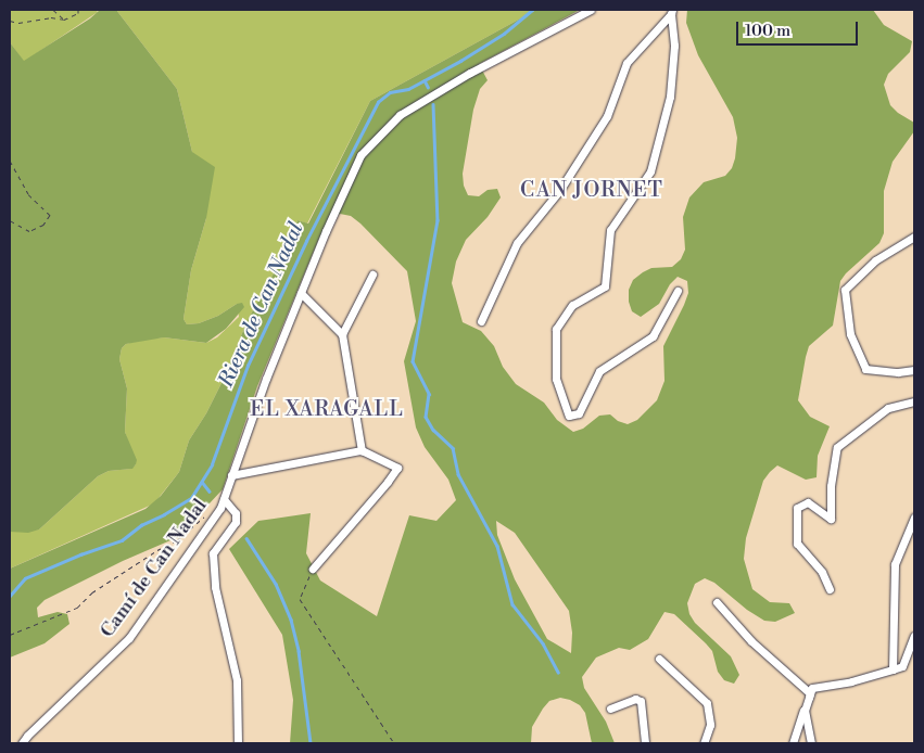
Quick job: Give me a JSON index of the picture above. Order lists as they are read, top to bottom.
{
  "streets": {
    "street": ["Camí de Can Nadal"]
  },
  "districts": ["CAN JORNET", "EL XARAGALL"],
  "water": ["Riera de Can Nadal"],
  "scale_bar": "100 m"
}
